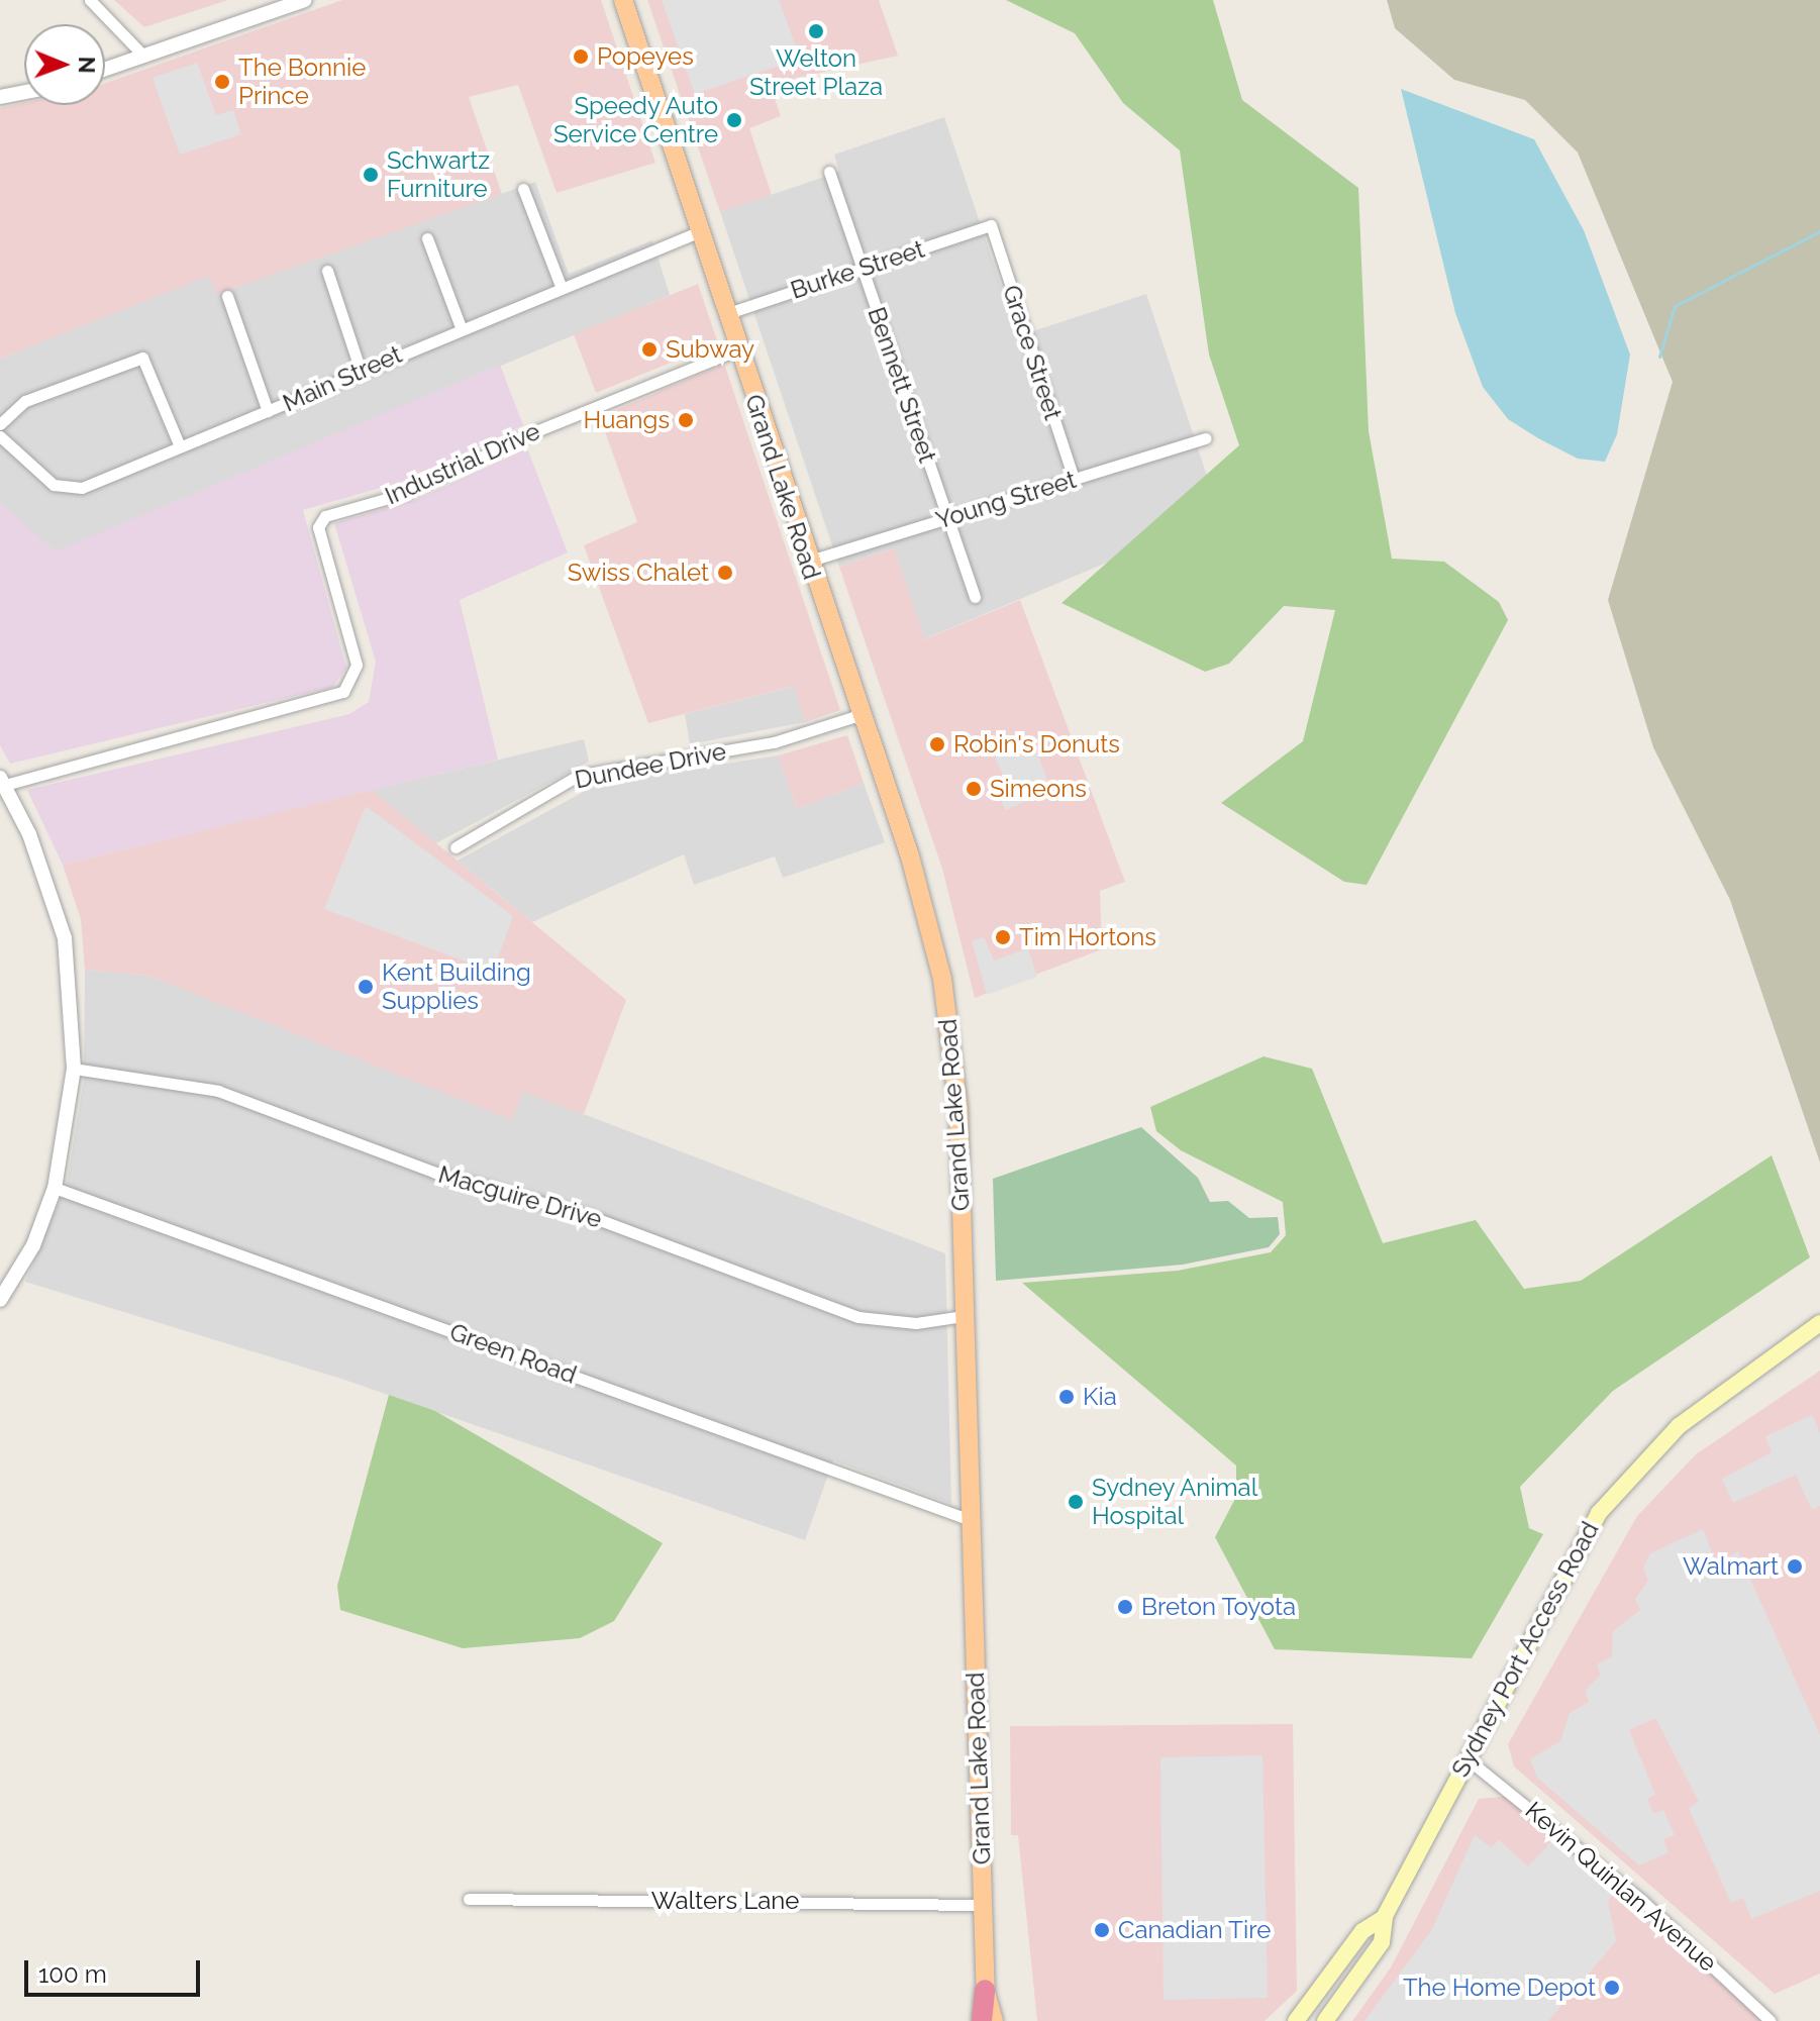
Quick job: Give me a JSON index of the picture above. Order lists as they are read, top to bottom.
{
  "streets": {
    "main road": ["Grand Lake Road", "Sydney Port Access Road"],
    "street": [
      "Burke Street",
      "Grace Street",
      "Main Street",
      "Bennett Street",
      "Industrial Drive",
      "Young Street",
      "Dundee Drive",
      "Macguire Drive",
      "Green Road",
      "Kevin Quinlan Avenue",
      "Walters Lane"
    ]
  },
  "crossings": [
    ["Burke Street", "Grace Street"],
    ["Burke Street", "Bennett Street"],
    ["Burke Street", "Grand Lake Road"],
    ["Grace Street", "Young Street"],
    ["Main Street", "Grand Lake Road"],
    ["Bennett Street", "Young Street"],
    ["Industrial Drive", "Grand Lake Road"],
    ["Grand Lake Road", "Young Street"],
    ["Grand Lake Road", "Dundee Drive"],
    ["Grand Lake Road", "Macguire Drive"],
    ["Grand Lake Road", "Green Road"],
    ["Grand Lake Road", "Walters Lane"],
    ["Sydney Port Access Road", "Kevin Quinlan Avenue"]
  ],
  "places": [
    "Welton Street Plaza",
    "Popeyes",
    "The Bonnie Prince",
    "Speedy Auto Service Centre",
    "Schwartz Furniture",
    "Subway",
    "Huangs",
    "Swiss Chalet",
    "Robin's Donuts",
    "Simeons",
    "Tim Hortons",
    "Kent Building Supplies",
    "Kia",
    "Sydney Animal Hospital",
    "Walmart",
    "Breton Toyota",
    "Canadian Tire",
    "The Home Depot"
  ],
  "scale_bar": "100 m",
  "north": "right"
}
